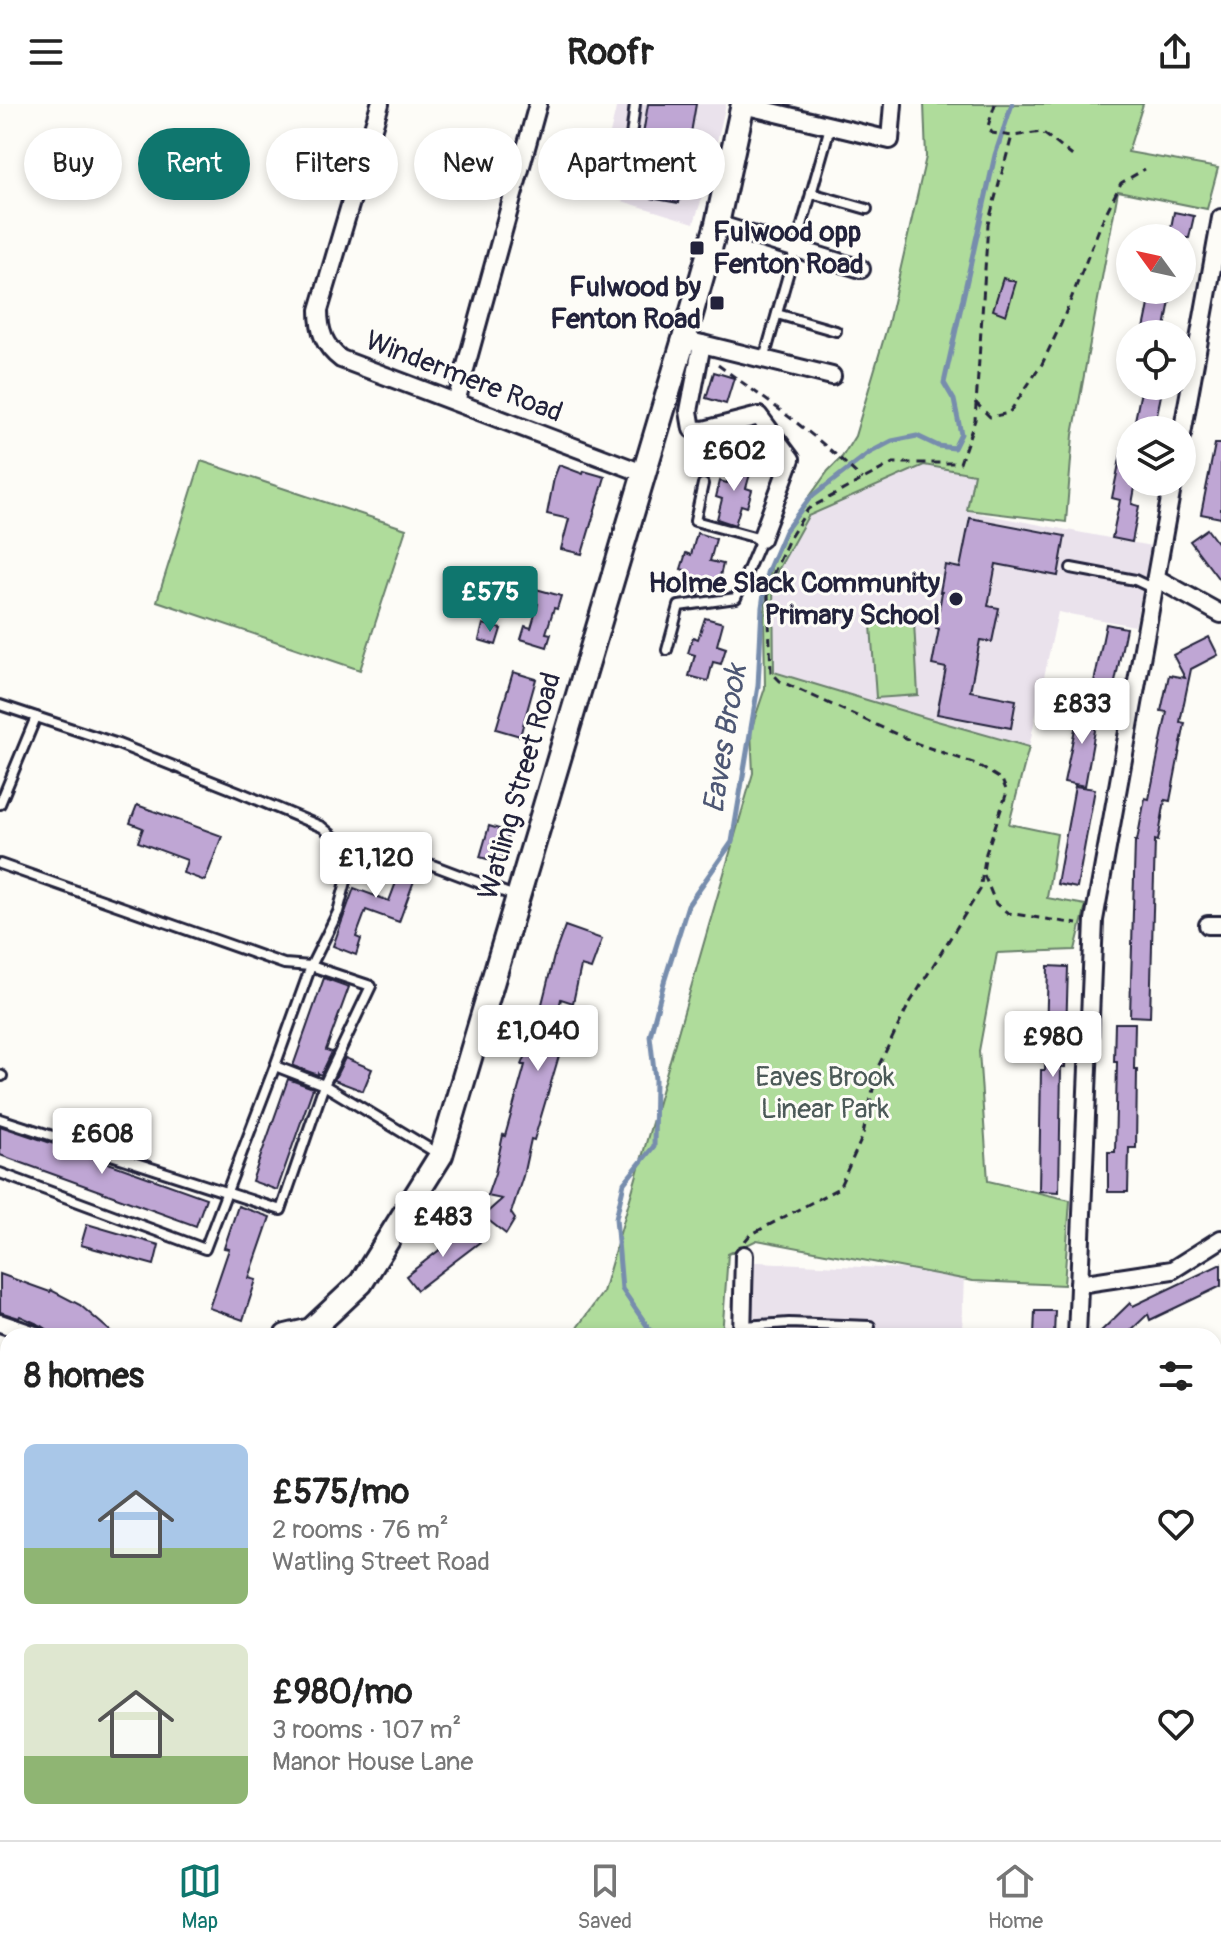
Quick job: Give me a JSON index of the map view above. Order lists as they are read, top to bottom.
{
  "streets": {
    "main road": ["Watling Street Road"],
    "street": ["Windermere Road"]
  },
  "crossings": [
    ["Windermere Road", "Watling Street Road"]
  ],
  "water": ["Eaves Brook"],
  "parks": ["Eaves Brook Linear Park"],
  "places": {
    "transit": ["Fulwood opp Fenton Road", "Fulwood by Fenton Road"],
    "other": ["Holme Slack Community Primary School"]
  },
  "north": "top left",
  "page": {
    "header": "Roofr",
    "chip": [
      "Buy",
      "Rent",
      "Filters",
      "New",
      "Apartment"
    ],
    "price": [
      "£602",
      "£575",
      "£833",
      "£1,120",
      "£1,040",
      "£980",
      "£608",
      "£483"
    ],
    "heading": "8 homes",
    "list": [
      {
        "name": "£575/mo",
        "note": "2 rooms · 76 m² · Watling Street Road"
      },
      {
        "name": "£980/mo",
        "note": "3 rooms · 107 m² · Manor House Lane"
      }
    ],
    "tabs": ["Map", "Saved", "Home"]
  }
}
